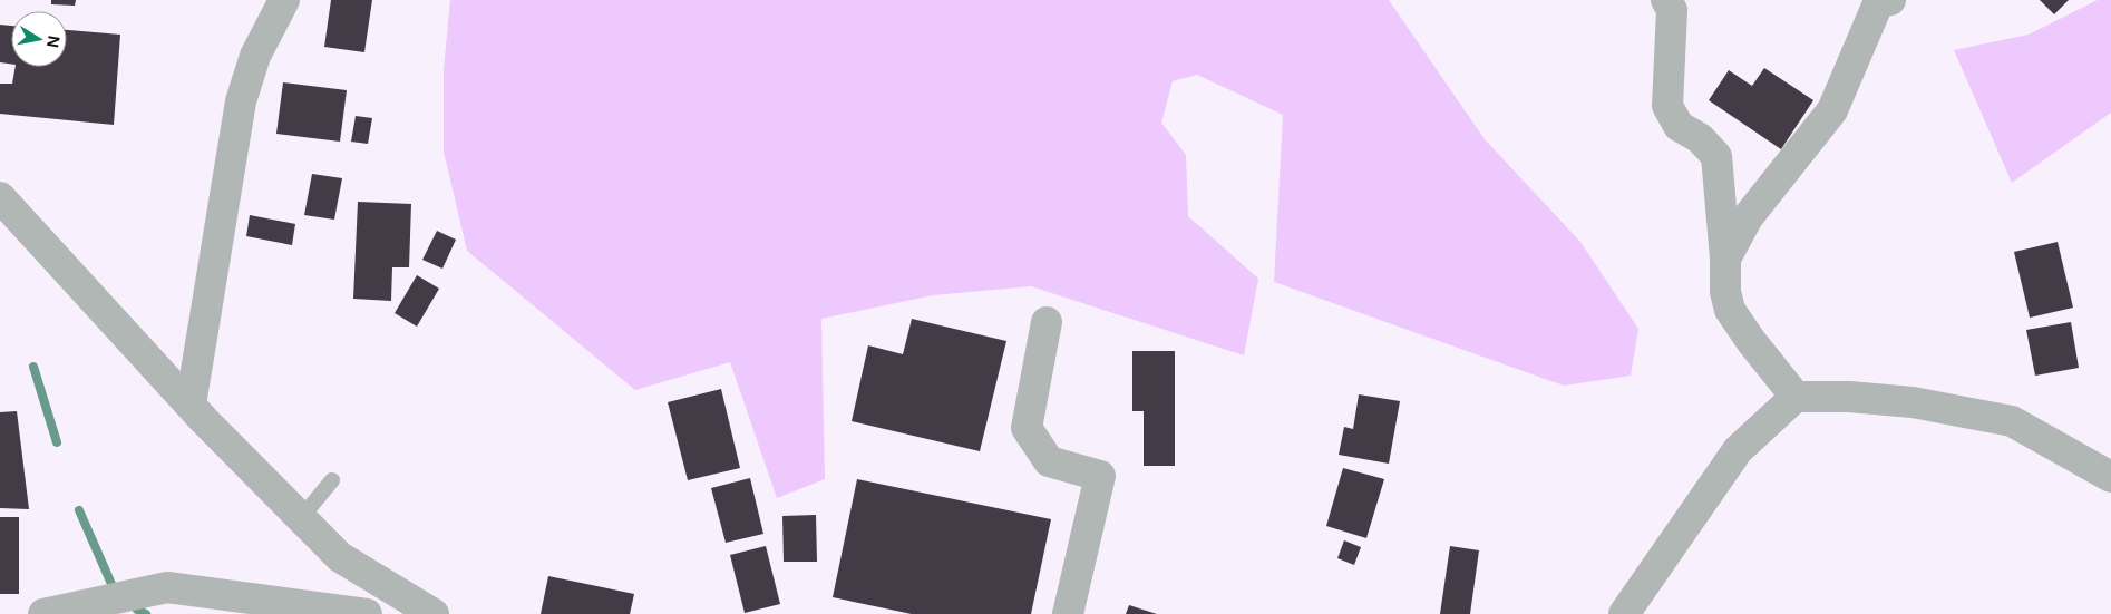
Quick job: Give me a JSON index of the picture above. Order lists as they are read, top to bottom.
{
  "north": "right"
}
